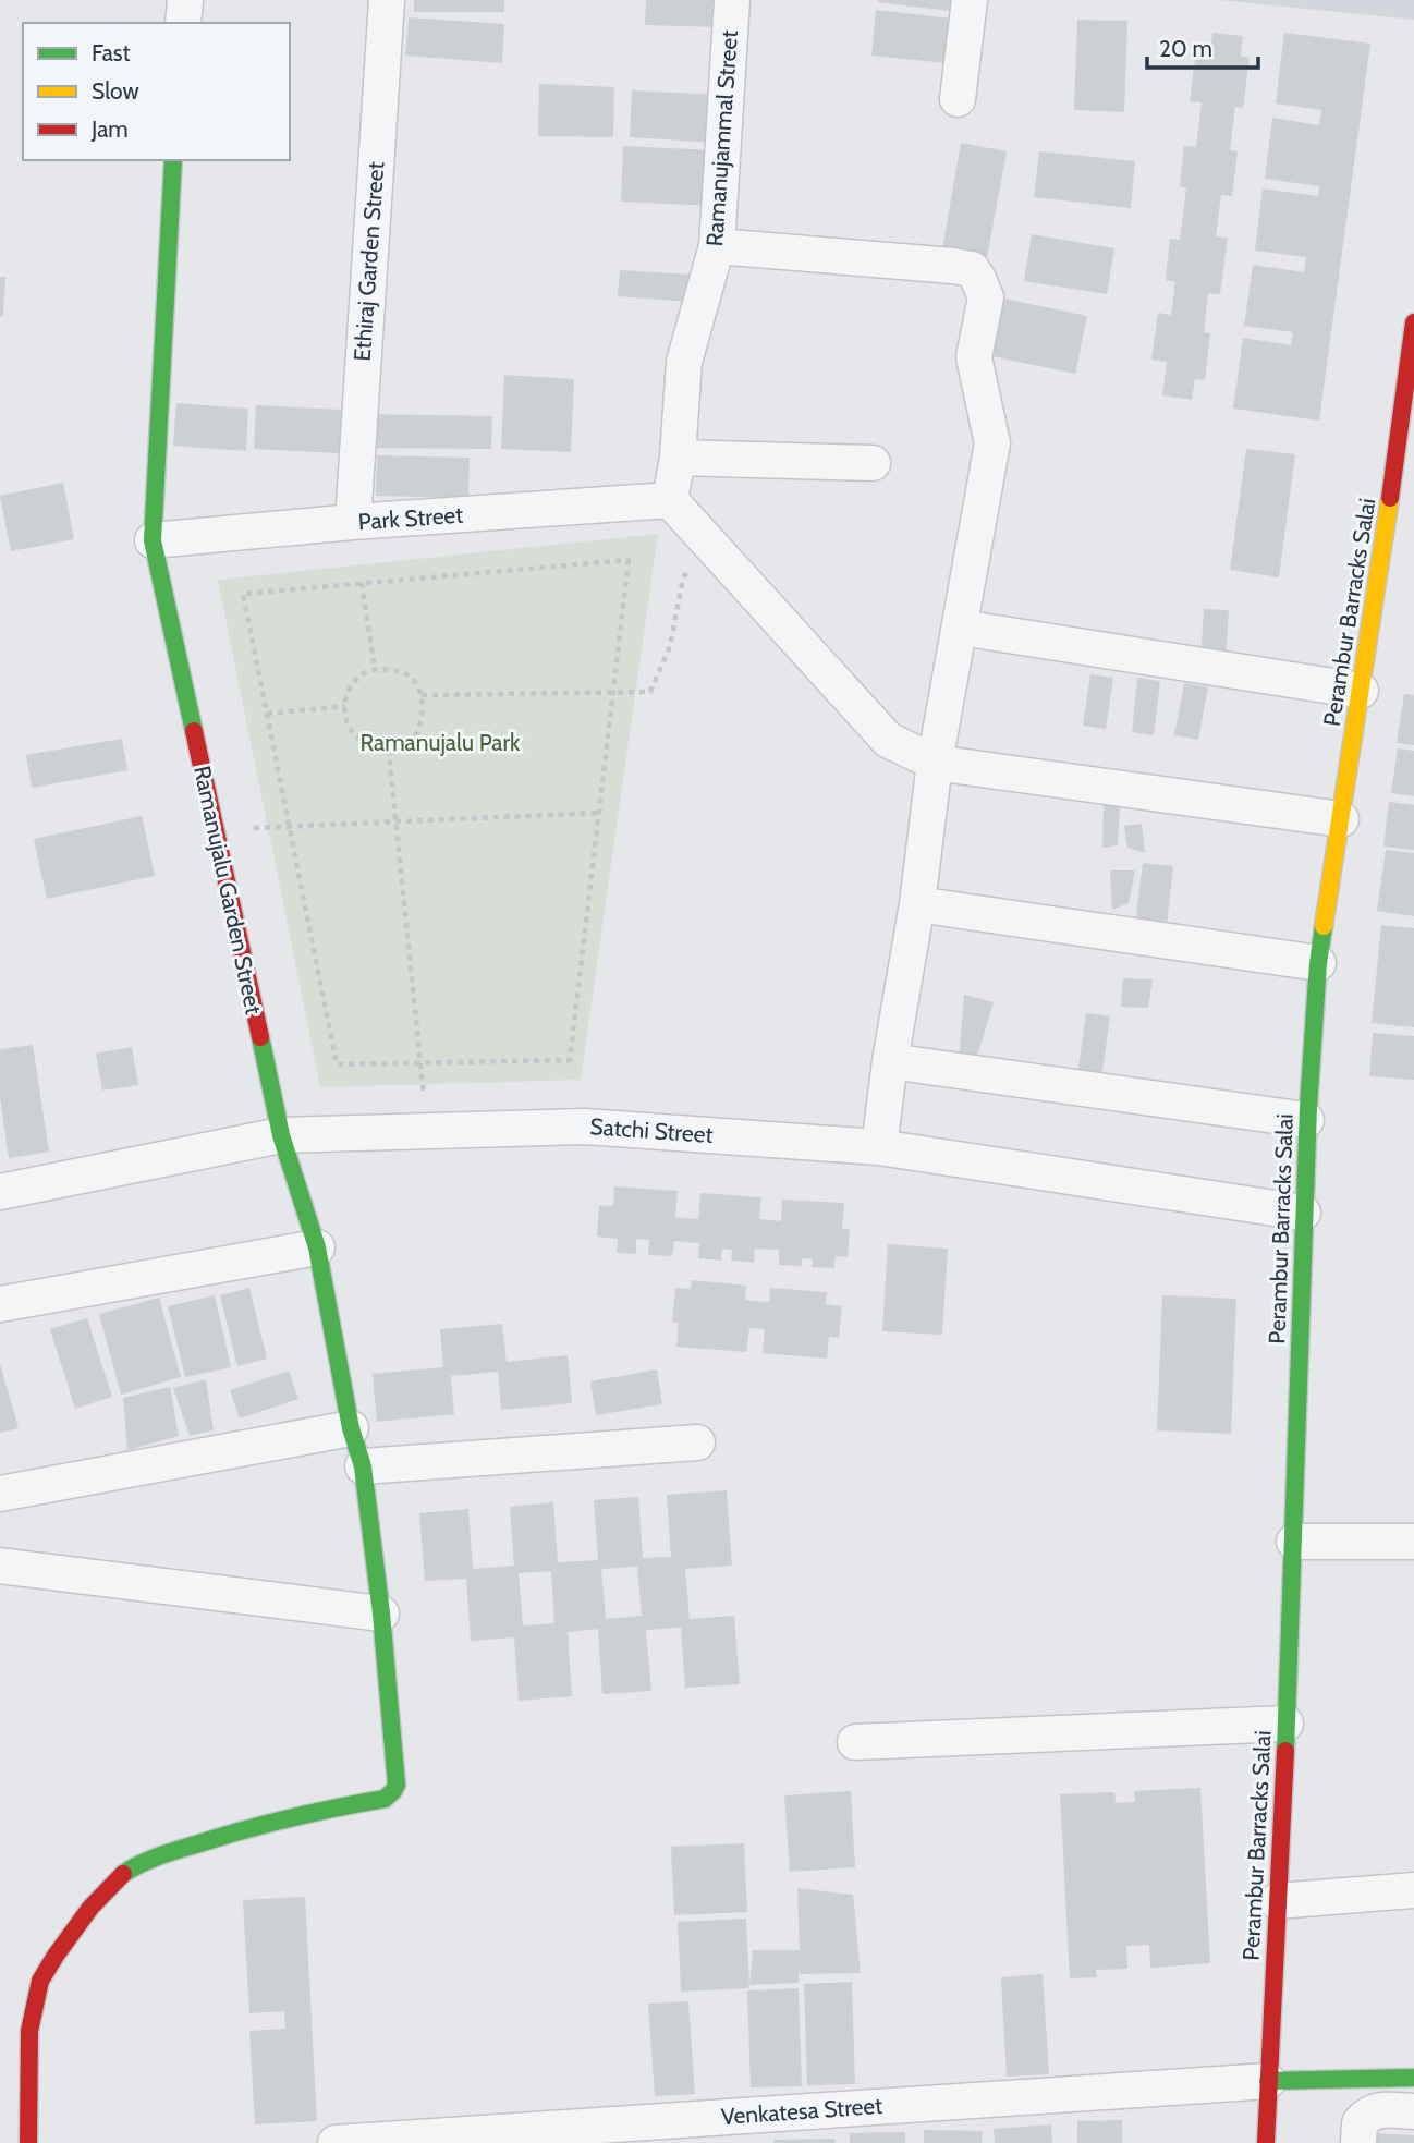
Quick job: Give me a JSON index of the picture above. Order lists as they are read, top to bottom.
{
  "streets": {
    "street": [
      "Ramanujammal Street",
      "Ethiraj Garden Street",
      "Park Street",
      "Perambur Barracks Salai",
      "Ramanujalu Garden Street",
      "Satchi Street",
      "Venkatesa Street"
    ]
  },
  "crossings": [
    ["Ramanujammal Street", "Park Street"],
    ["Ethiraj Garden Street", "Park Street"],
    ["Park Street", "Ramanujalu Garden Street"],
    ["Perambur Barracks Salai", "Satchi Street"],
    ["Perambur Barracks Salai", "Venkatesa Street"],
    ["Ramanujalu Garden Street", "Satchi Street"]
  ],
  "parks": ["Ramanujalu Park"],
  "legend": ["Fast", "Slow", "Jam"],
  "scale_bar": "20 m"
}
